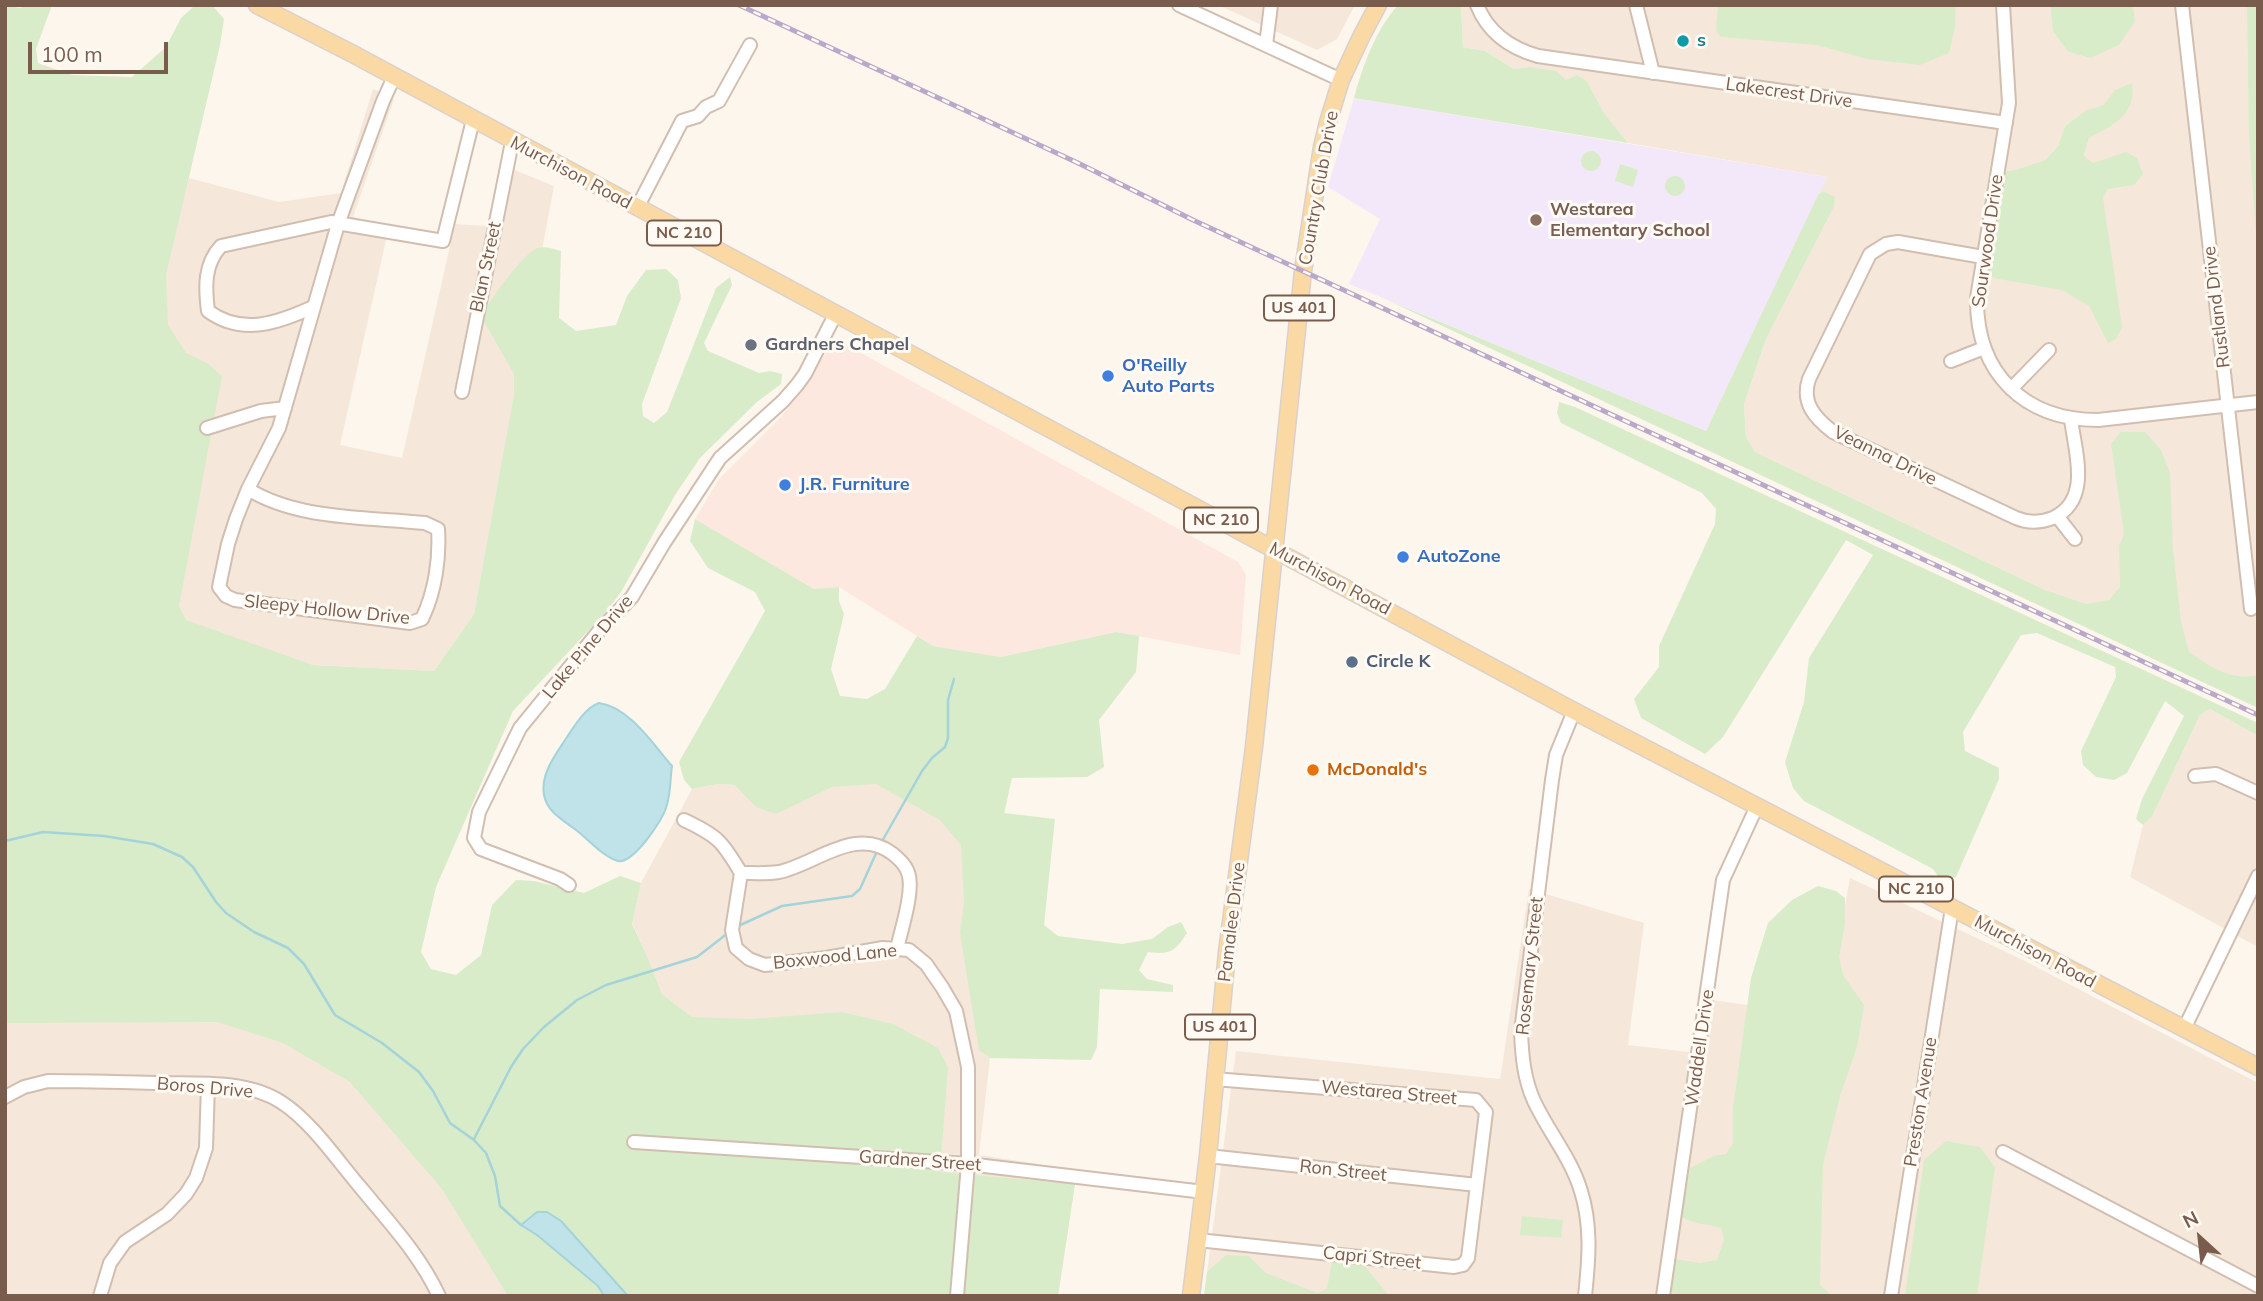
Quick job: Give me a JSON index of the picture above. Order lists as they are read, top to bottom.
{
  "streets": {
    "main road": [
      "Murchison Road",
      "Country Club Drive",
      "NC 210",
      "US 401",
      "Pamalee Drive"
    ],
    "street": [
      "Lakecrest Drive",
      "Sourwood Drive",
      "Blan Street",
      "Rustland Drive",
      "Veanna Drive",
      "Sleepy Hollow Drive",
      "Lake Pine Drive",
      "Boxwood Lane",
      "Rosemary Street",
      "Waddell Drive",
      "Boros Drive",
      "Westarea Street",
      "Preston Avenue",
      "Gardner Street",
      "Ron Street",
      "Capri Street"
    ]
  },
  "crossings": [
    ["Lakecrest Drive", "Sourwood Drive"],
    ["Murchison Road", "Country Club Drive"],
    ["Murchison Road", "Blan Street"],
    ["Murchison Road", "Sleepy Hollow Drive"],
    ["Murchison Road", "Lake Pine Drive"],
    ["Murchison Road", "Pamalee Drive"],
    ["Murchison Road", "Rosemary Street"],
    ["Murchison Road", "Waddell Drive"],
    ["Murchison Road", "Preston Avenue"],
    ["Country Club Drive", "Pamalee Drive"],
    ["Sourwood Drive", "Rustland Drive"],
    ["Sourwood Drive", "Veanna Drive"],
    ["Pamalee Drive", "Westarea Street"],
    ["Pamalee Drive", "Gardner Street"],
    ["Pamalee Drive", "Ron Street"],
    ["Pamalee Drive", "Capri Street"],
    ["Boxwood Lane", "Gardner Street"],
    ["Westarea Street", "Ron Street"],
    ["Westarea Street", "Capri Street"],
    ["Ron Street", "Capri Street"]
  ],
  "places": [
    "s",
    "Westarea Elementary School",
    "Gardners Chapel",
    "O'Reilly Auto Parts",
    "J.R. Furniture",
    "AutoZone",
    "Circle K",
    "McDonald's"
  ],
  "scale_bar": "100 m",
  "north": "top left"
}
